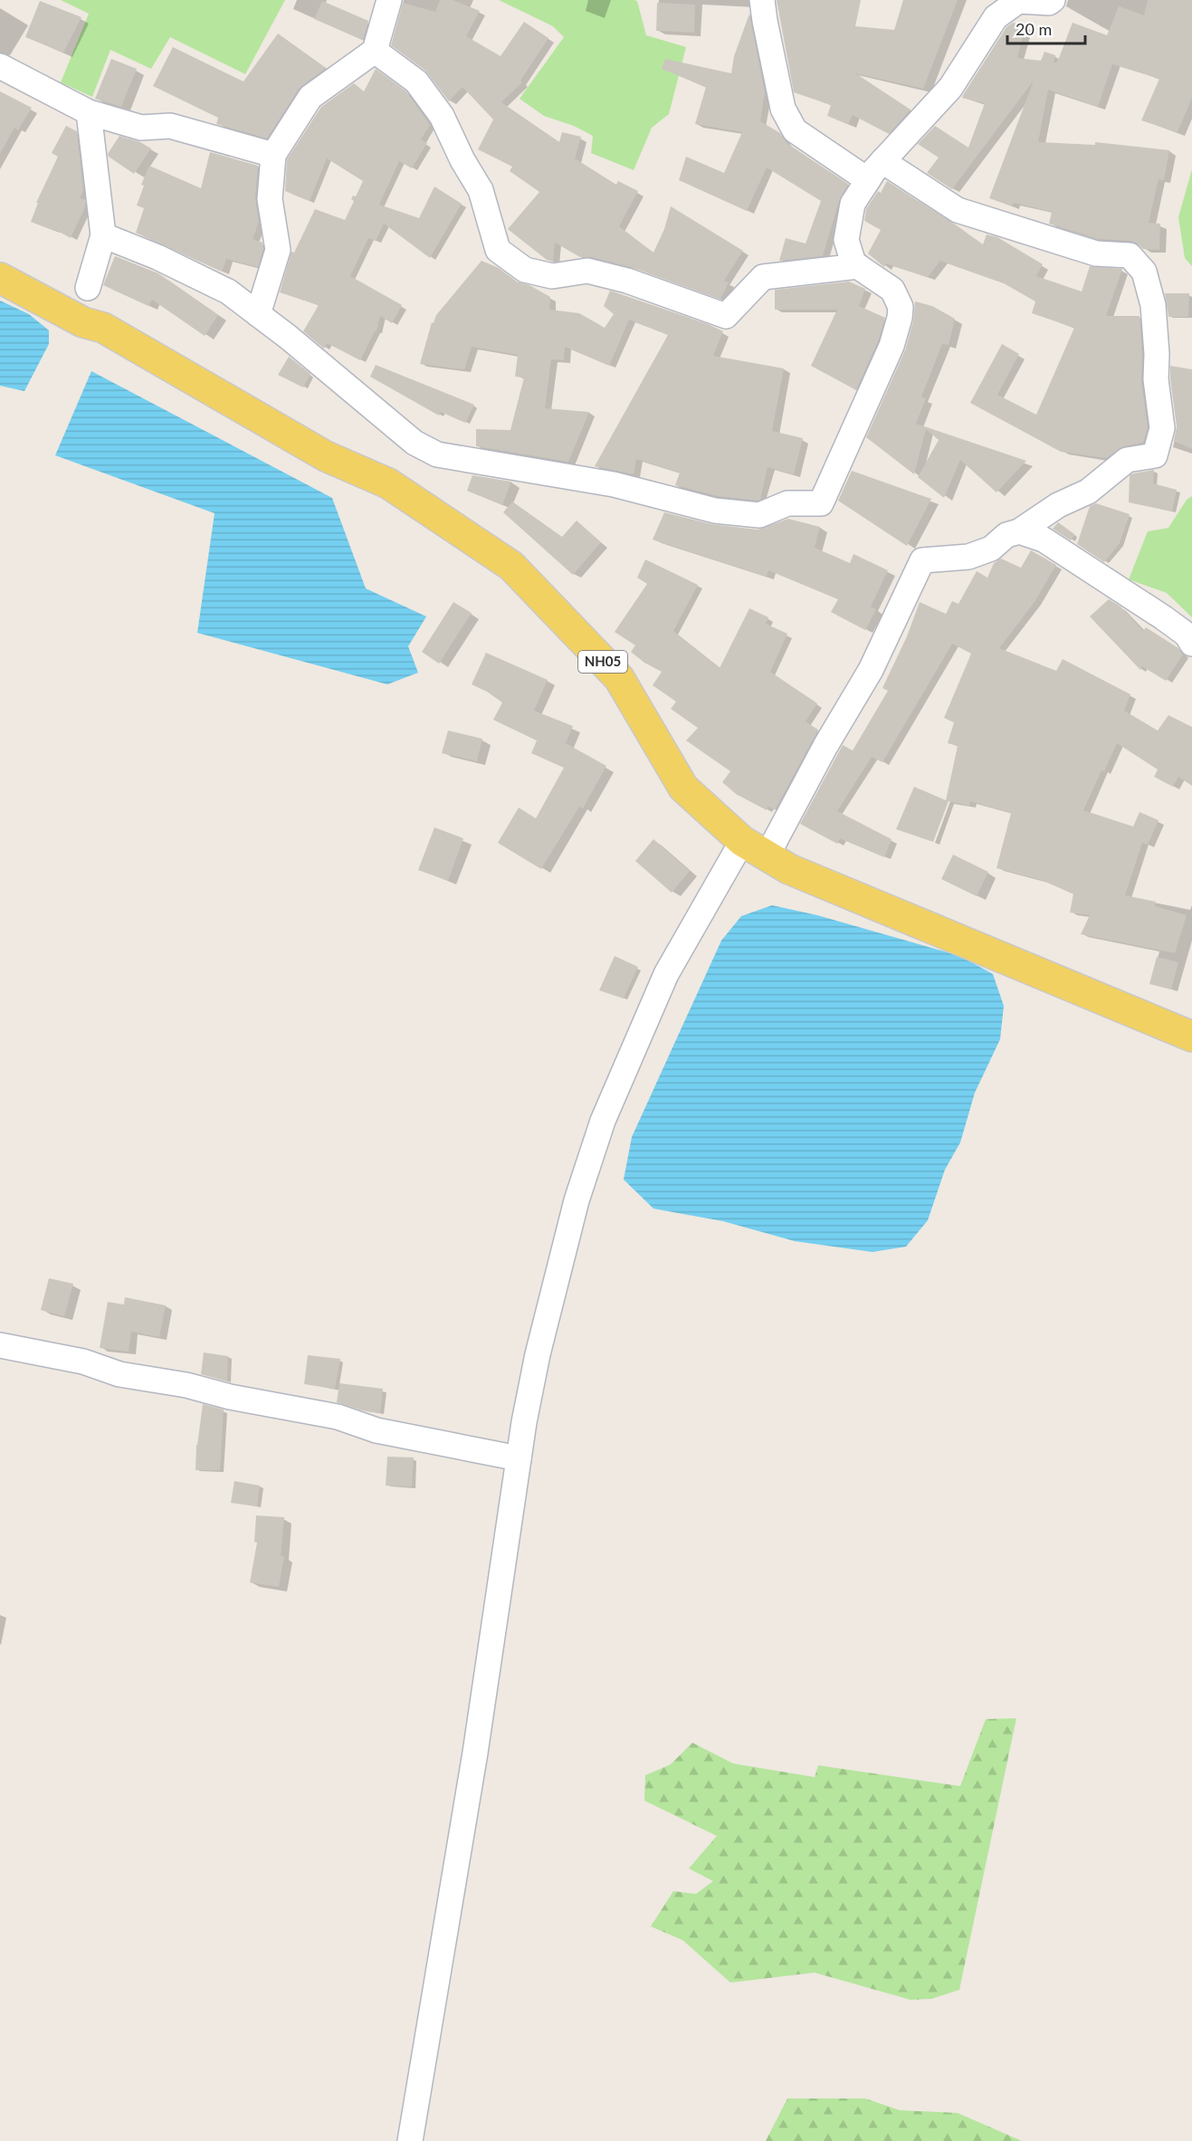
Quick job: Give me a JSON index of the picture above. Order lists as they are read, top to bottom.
{
  "streets": {
    "main road": ["NH05"]
  },
  "scale_bar": "20 m"
}
